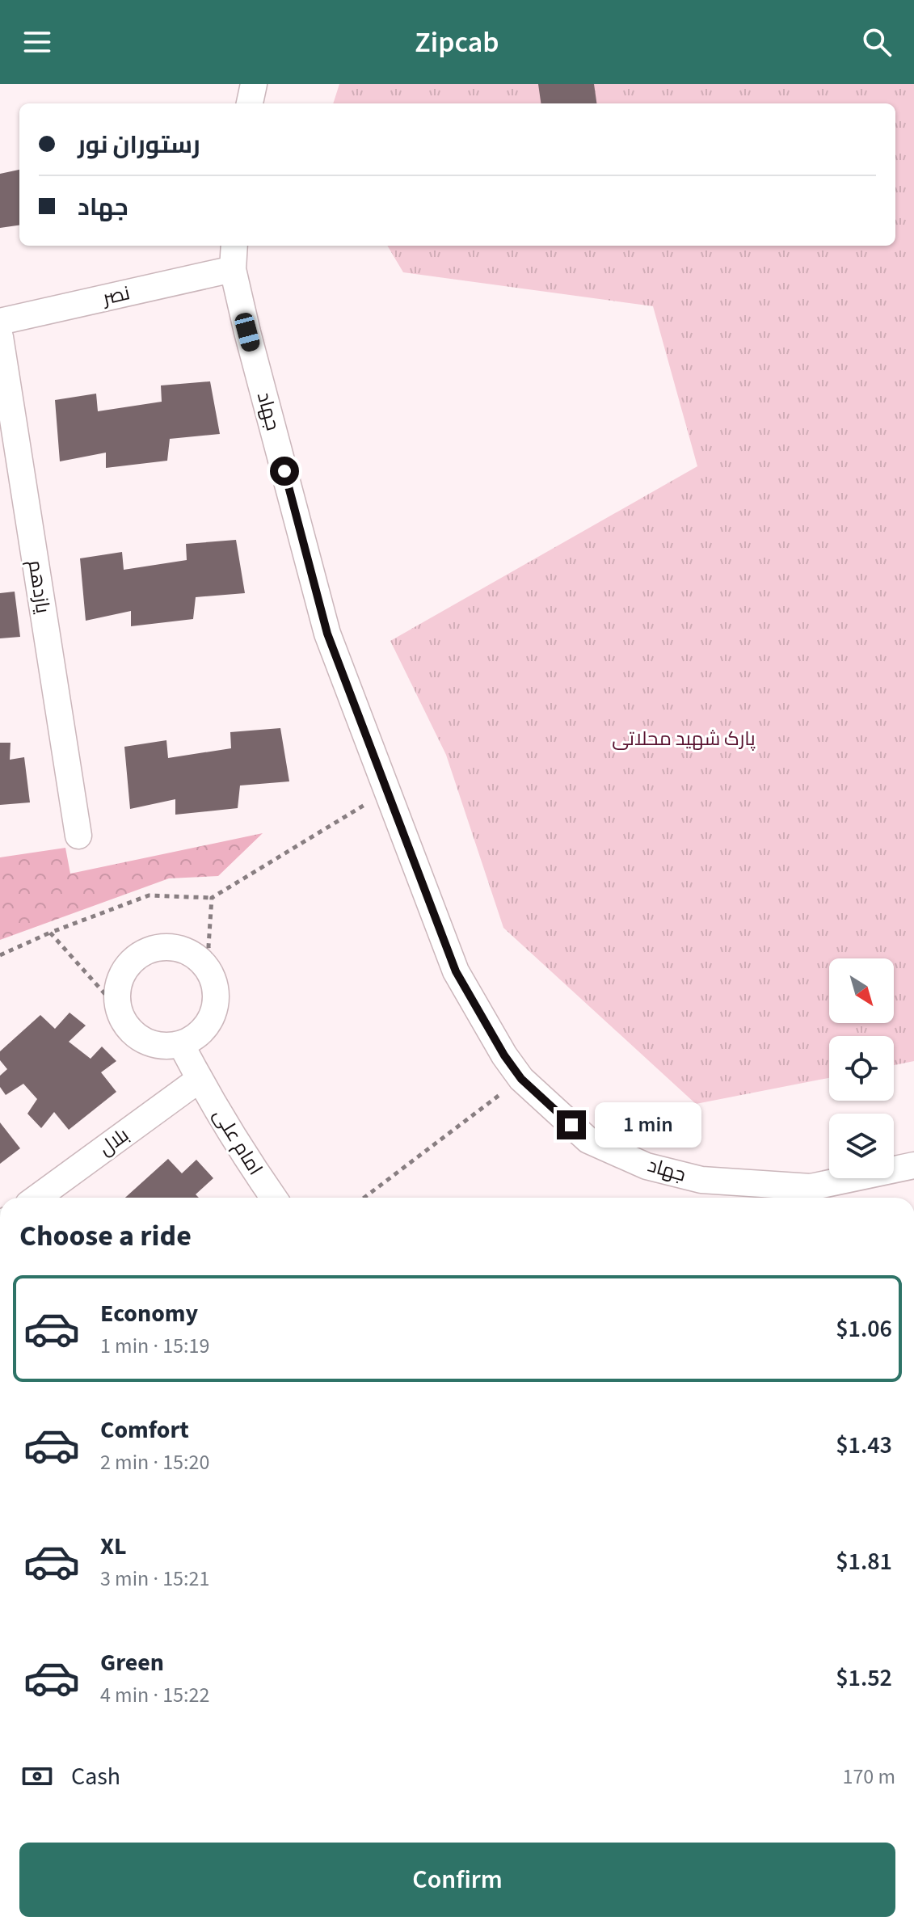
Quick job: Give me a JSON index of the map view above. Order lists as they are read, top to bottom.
{
  "streets": {
    "street": [
      "نصر",
      "جهاد",
      "یازدهم",
      "بلال",
      "امام علی"
    ]
  },
  "crossings": [
    ["نصر", "جهاد"],
    ["بلال", "امام علی"]
  ],
  "parks": ["پارک شهید محلاتی"],
  "north": "bottom right",
  "page": {
    "header": "Zipcab",
    "banner": ["رستوران نور", "جهاد"],
    "bubble": "1 min",
    "heading": "Choose a ride",
    "list": [
      {
        "name": "Economy",
        "note": "1 min · 15:19",
        "value": "$1.06"
      },
      {
        "name": "Comfort",
        "note": "2 min · 15:20",
        "value": "$1.43"
      },
      {
        "name": "XL",
        "note": "3 min · 15:21",
        "value": "$1.81"
      },
      {
        "name": "Green",
        "note": "4 min · 15:22",
        "value": "$1.52"
      }
    ],
    "pay": ["Cash", "170 m"],
    "buttons": "Confirm"
  }
}
